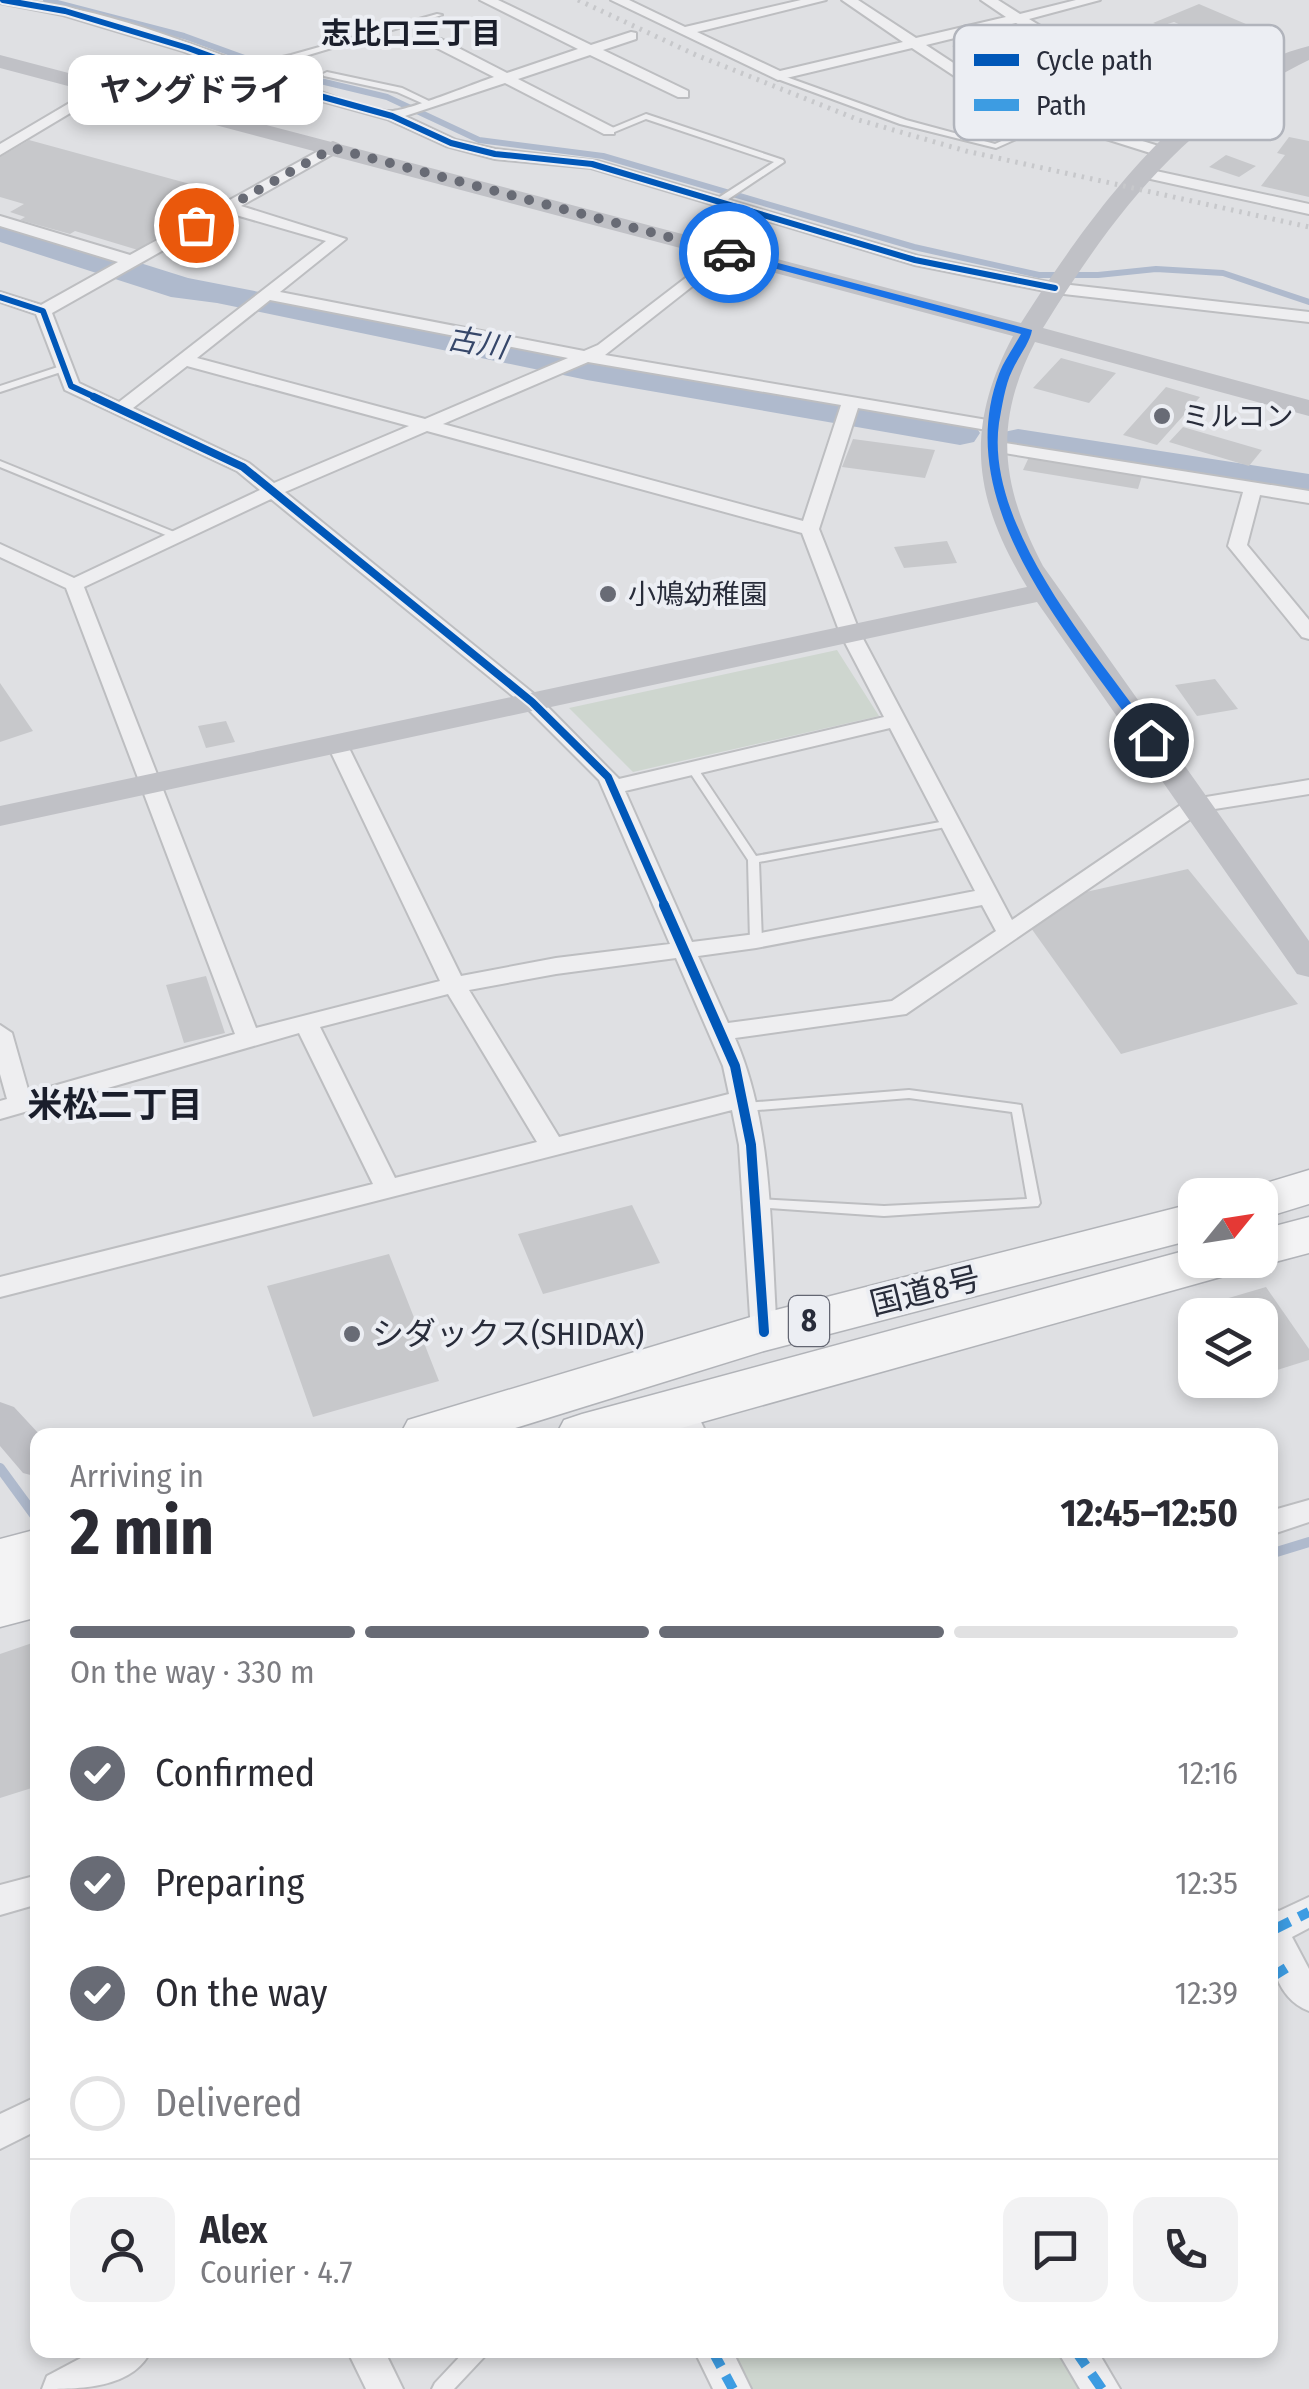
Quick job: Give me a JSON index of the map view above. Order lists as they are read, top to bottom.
{
  "streets": {
    "highway": ["国道8号", "8"]
  },
  "districts": ["志比口三丁目", "米松二丁目"],
  "water": ["古川"],
  "places": [
    "ヤングドライ",
    "ミルコン",
    "小鳩幼稚園",
    "シダックス(SHIDAX)"
  ],
  "legend": ["Cycle path", "Path"],
  "north": "top right",
  "page": {
    "bubble": "ヤングドライ",
    "heading": ["2 min", "Arriving in", "12:45–12:50"],
    "panel": ["Alex", "Courier · 4.7"],
    "bar": "On the way · 330 m",
    "list": [
      ["Confirmed", "12:16"],
      ["Preparing", "12:35"],
      ["On the way", "12:39"],
      "Delivered"
    ]
  }
}
